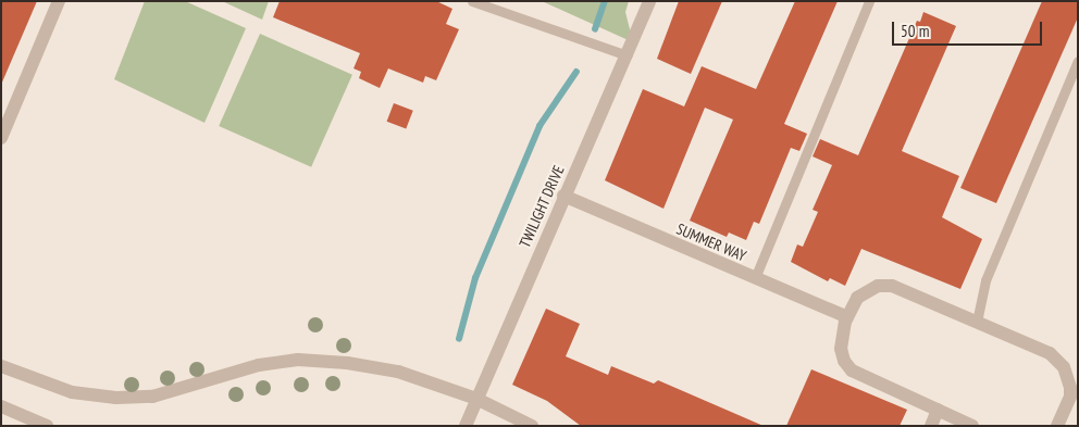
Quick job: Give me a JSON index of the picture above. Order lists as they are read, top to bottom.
{
  "streets": {
    "street": ["TWILIGHT DRIVE", "SUMMER WAY"]
  },
  "crossings": [
    ["TWILIGHT DRIVE", "SUMMER WAY"]
  ],
  "scale_bar": "50 m"
}
